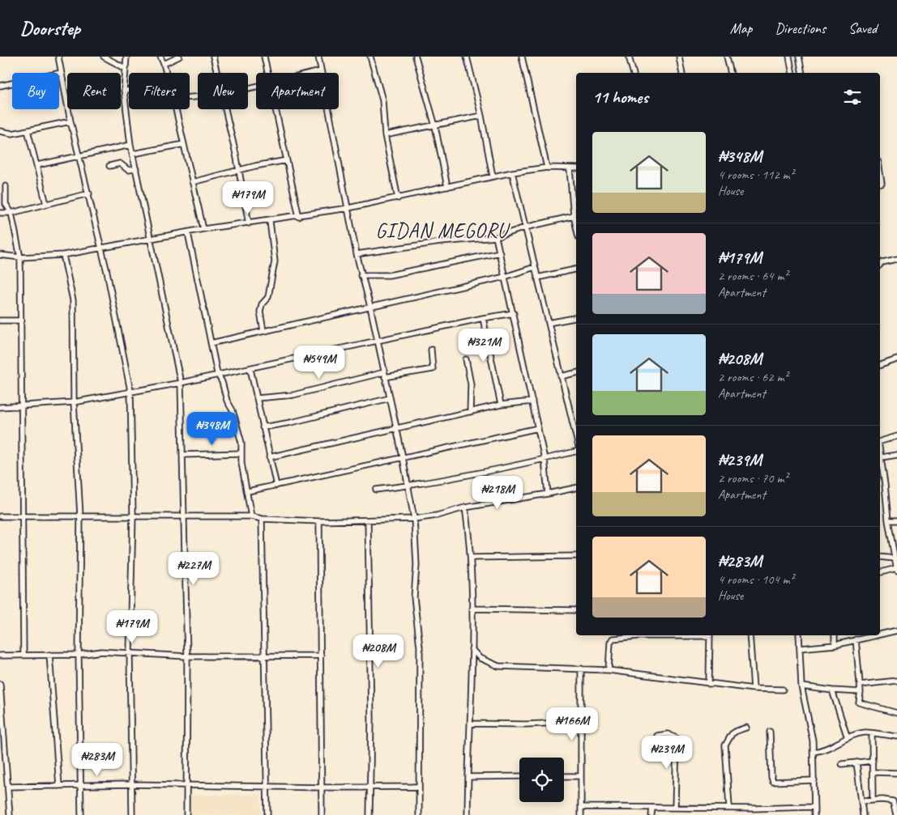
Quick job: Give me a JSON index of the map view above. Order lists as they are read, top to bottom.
{
  "districts": ["GIDAN MEGORU"],
  "page": {
    "header": "Doorstep",
    "nav": ["Map", "Directions", "Saved"],
    "chip": [
      "Buy",
      "Rent",
      "Filters",
      "New",
      "Apartment"
    ],
    "heading": "11 homes",
    "list": [
      {
        "name": "₦348M",
        "note": "4 rooms · 112 m² · House"
      },
      {
        "name": "₦179M",
        "note": "2 rooms · 64 m² · Apartment"
      },
      {
        "name": "₦208M",
        "note": "2 rooms · 62 m² · Apartment"
      },
      {
        "name": "₦239M",
        "note": "2 rooms · 70 m² · Apartment"
      },
      {
        "name": "₦283M",
        "note": "4 rooms · 104 m² · House"
      }
    ],
    "price": [
      "₦179M",
      "₦321M",
      "₦549M",
      "₦348M",
      "₦218M",
      "₦227M",
      "₦179M",
      "₦208M",
      "₦166M",
      "₦239M",
      "₦283M"
    ]
  }
}
